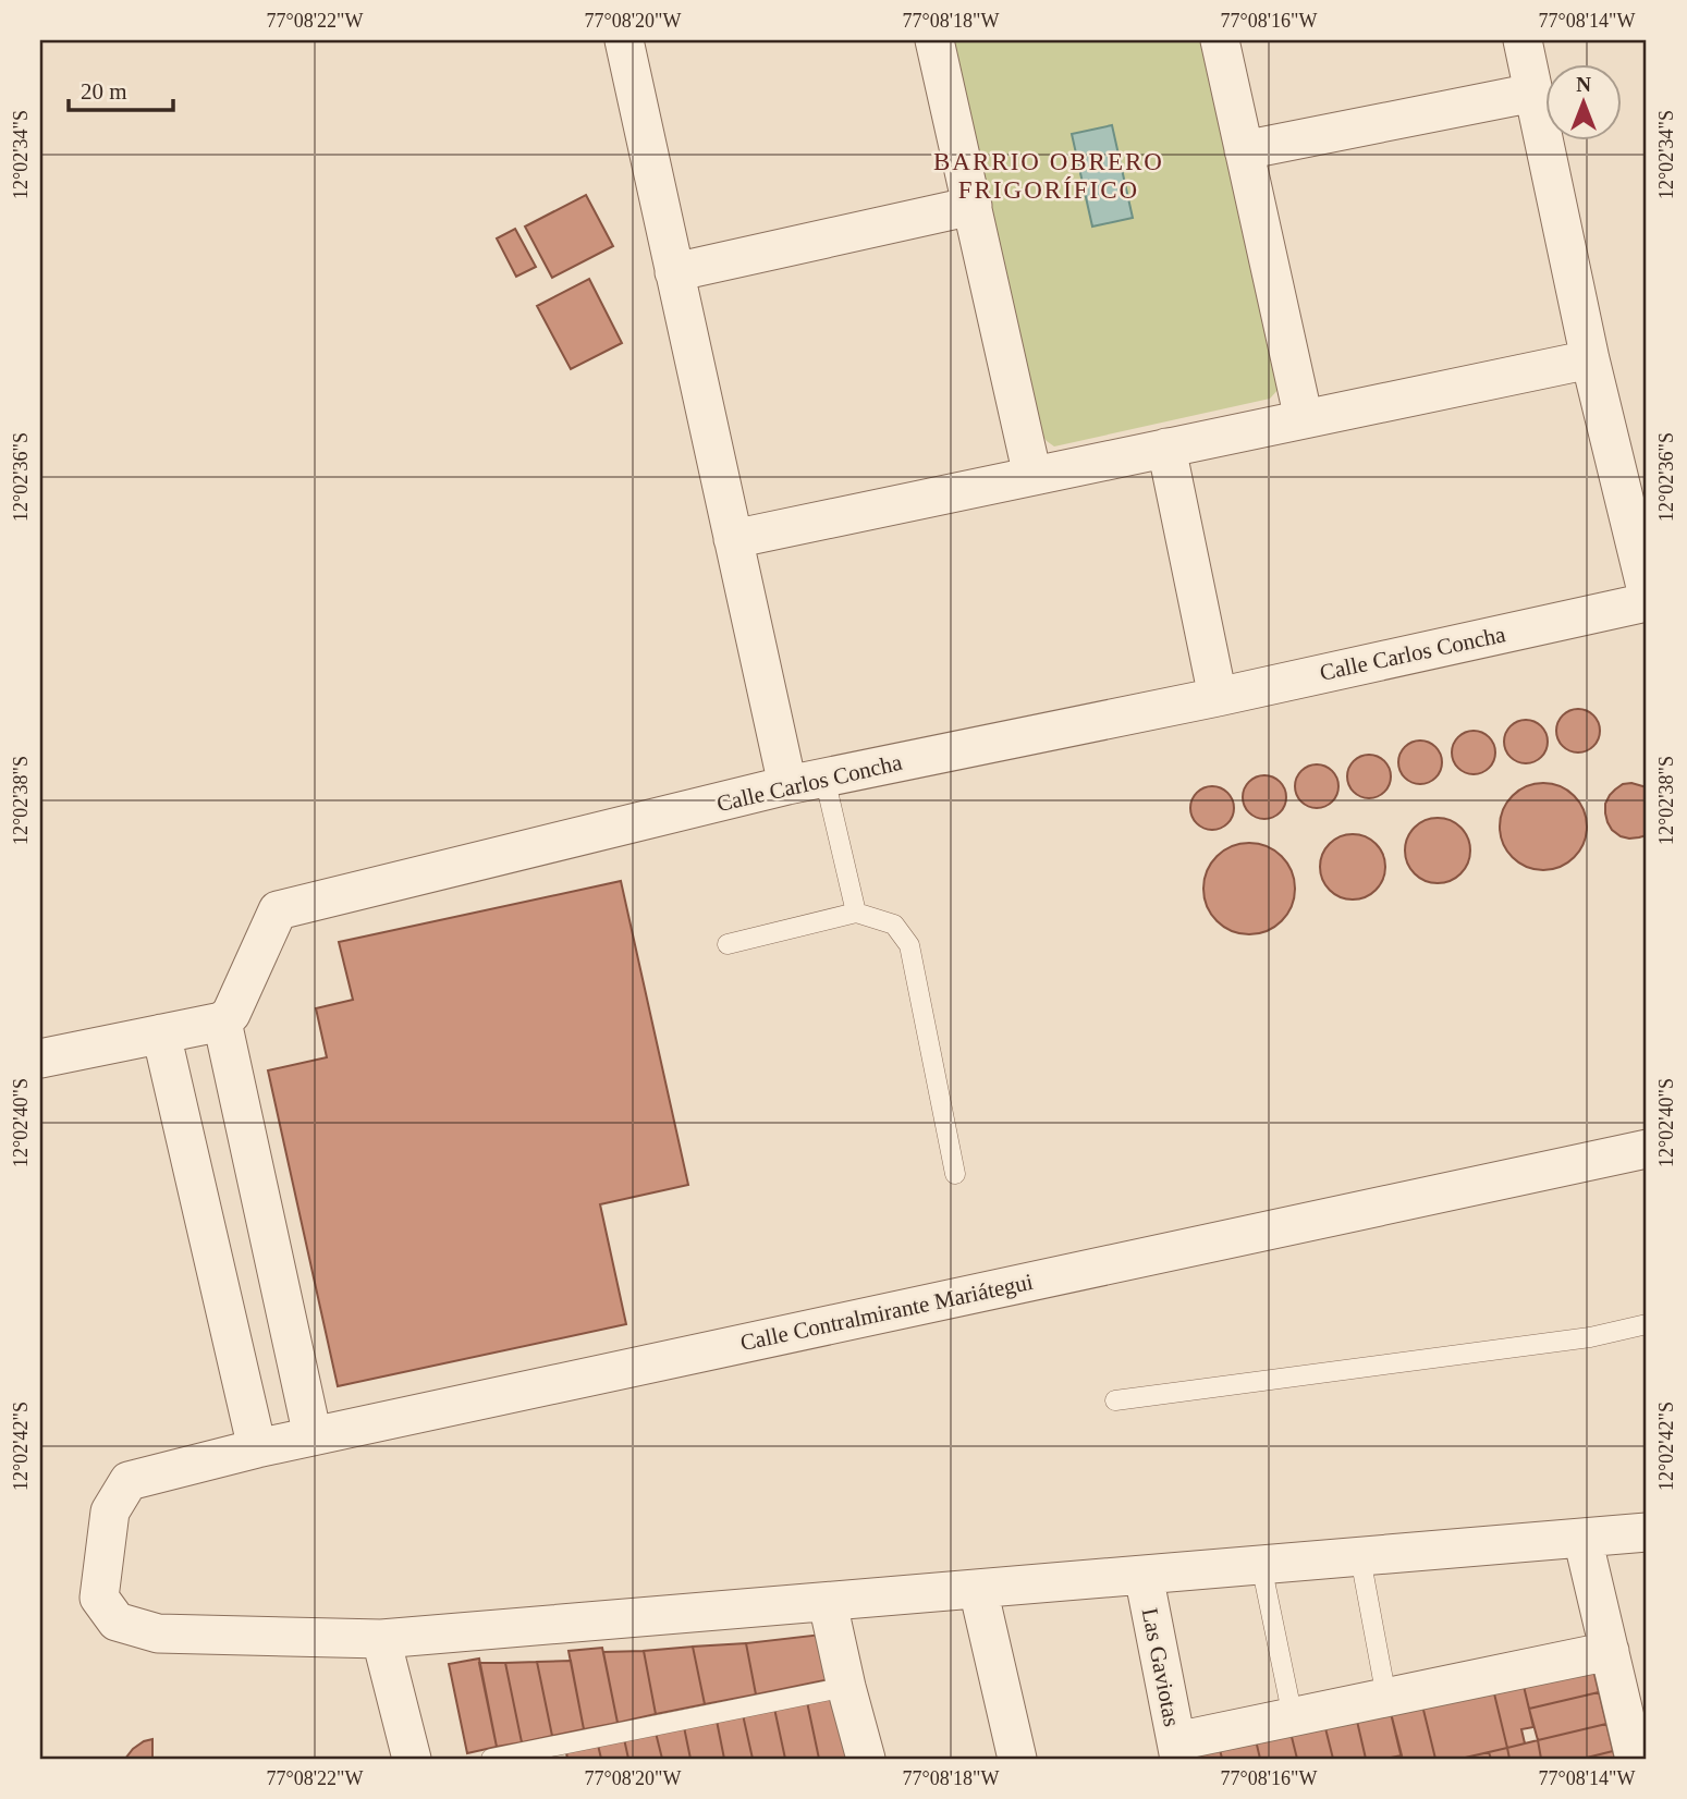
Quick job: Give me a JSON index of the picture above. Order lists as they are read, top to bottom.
{
  "streets": {
    "street": ["Calle Carlos Concha", "Calle Contralmirante Mariátegui", "Las Gaviotas"]
  },
  "districts": ["BARRIO OBRERO FRIGORÍFICO"],
  "scale_bar": "20 m",
  "north": "top",
  "coordinates": [
    "77°08'22\"W",
    "77°08'20\"W",
    "77°08'18\"W",
    "77°08'16\"W",
    "77°08'14\"W",
    "12°02'34\"S",
    "12°02'36\"S",
    "12°02'38\"S",
    "12°02'40\"S",
    "12°02'42\"S"
  ]
}
